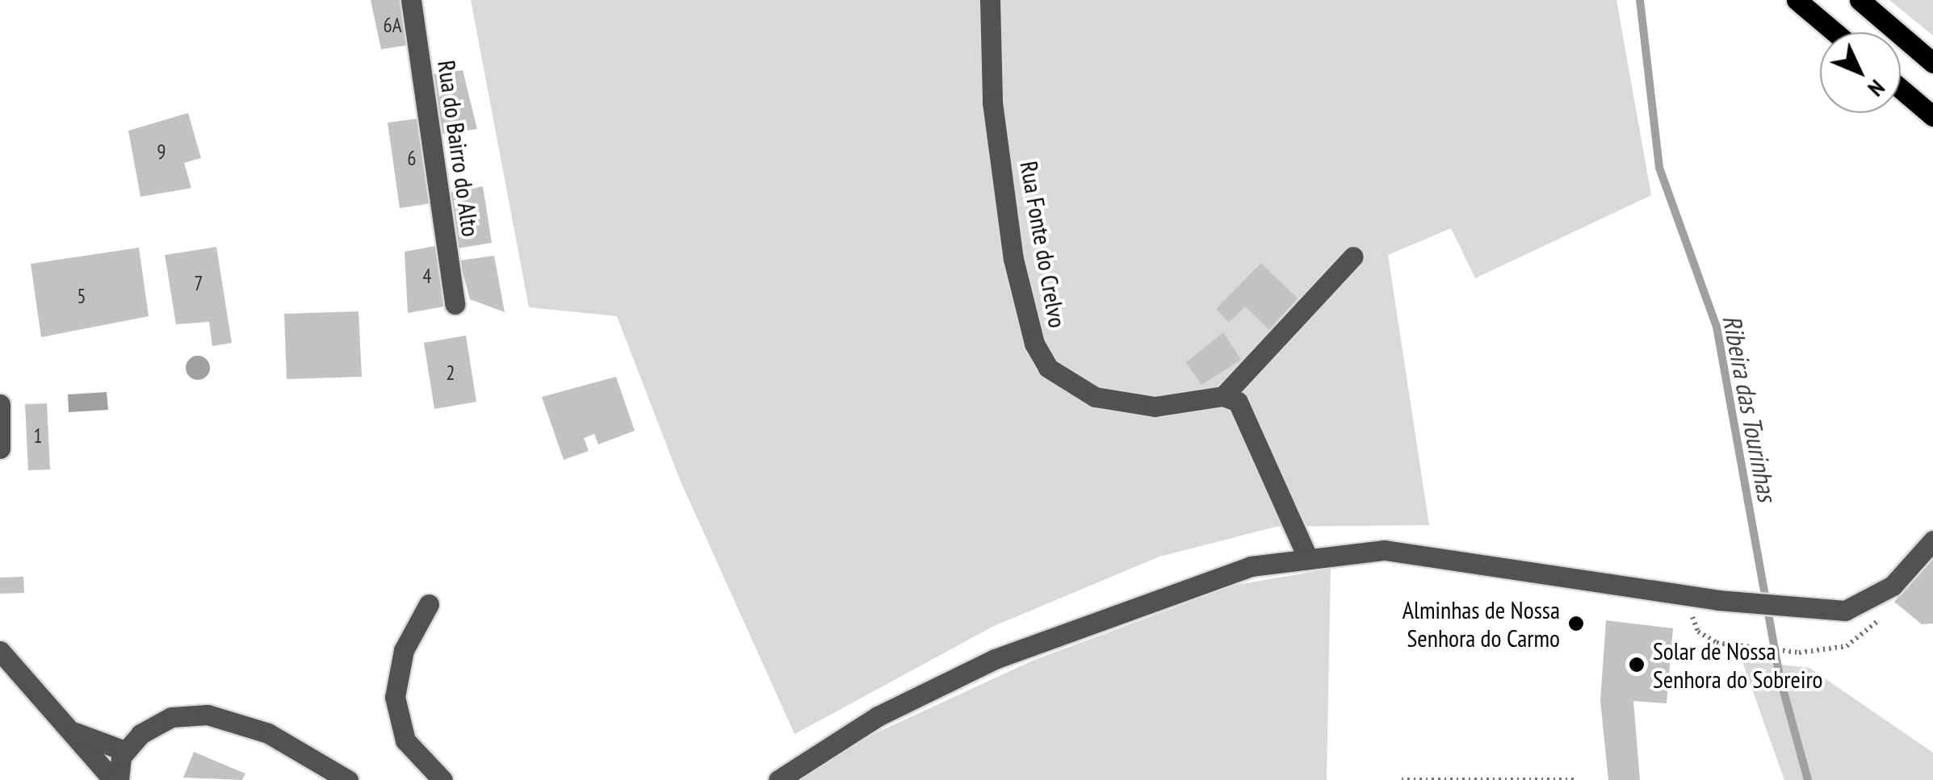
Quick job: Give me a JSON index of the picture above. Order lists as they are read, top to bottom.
{
  "streets": {
    "street": ["Rua do Bairro do Alto", "Rua Fonte do Crelvo"]
  },
  "water": ["Ribeira das Tourinhas"],
  "places": ["Alminhas de Nossa Senhora do Carmo", "Solar de Nossa Senhora do Sobreiro"],
  "house_numbers": [
    "6A",
    "9",
    "6",
    "4",
    "7",
    "5",
    "2",
    "1"
  ],
  "north": "bottom right"
}
